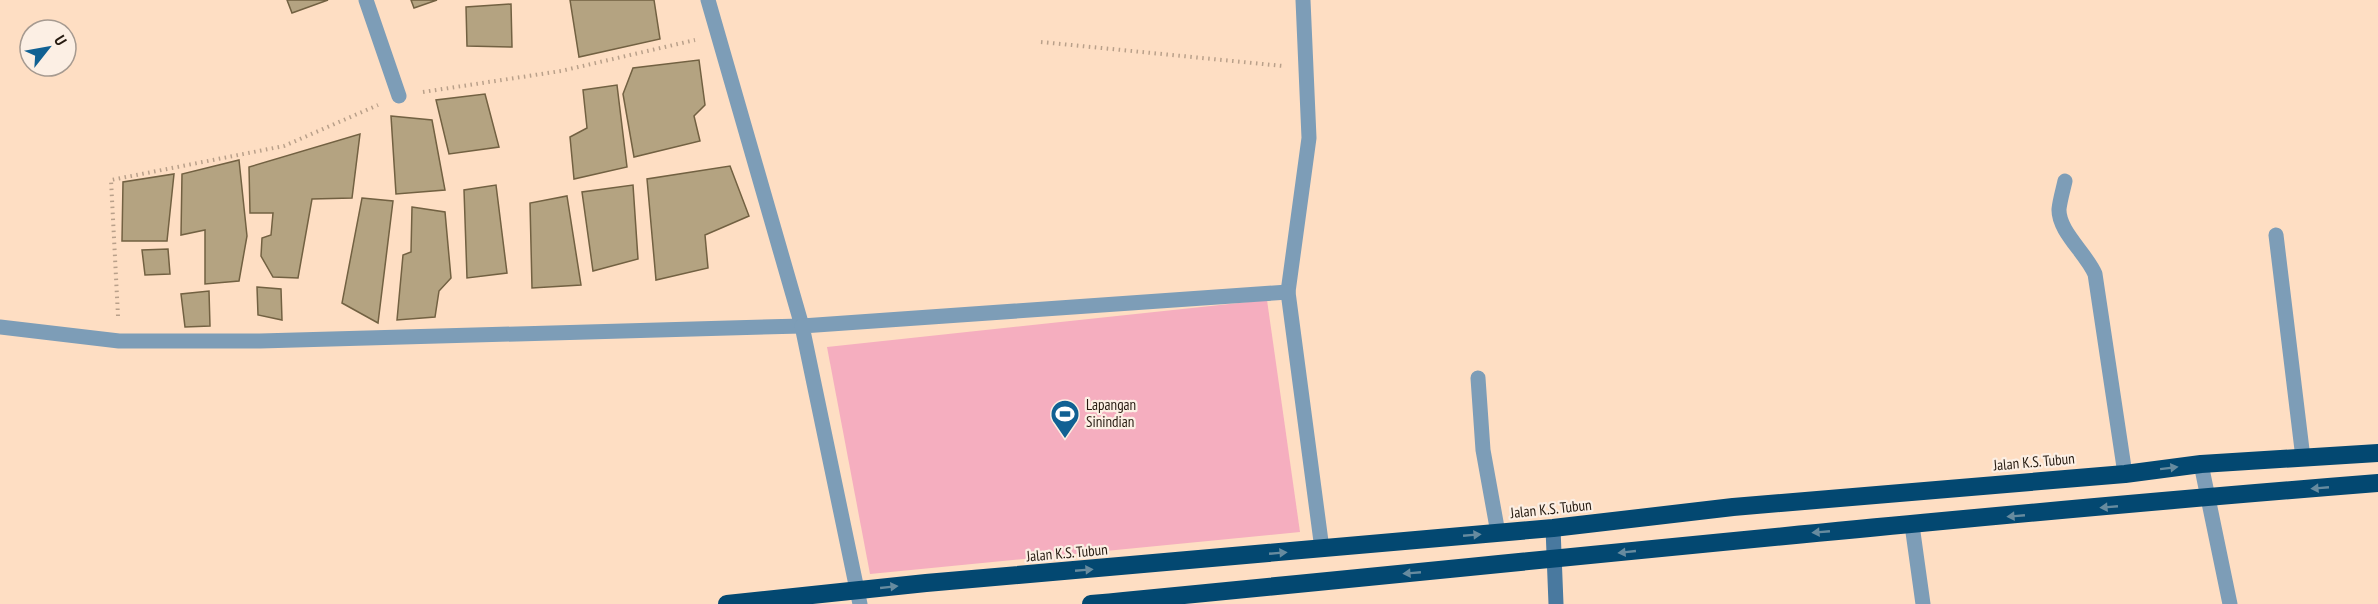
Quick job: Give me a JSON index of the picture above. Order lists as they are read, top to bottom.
{
  "streets": {
    "highway": ["Jalan K.S. Tubun"]
  },
  "places": {
    "sports": ["Lapangan Sinindian"]
  },
  "north": "top right"
}
